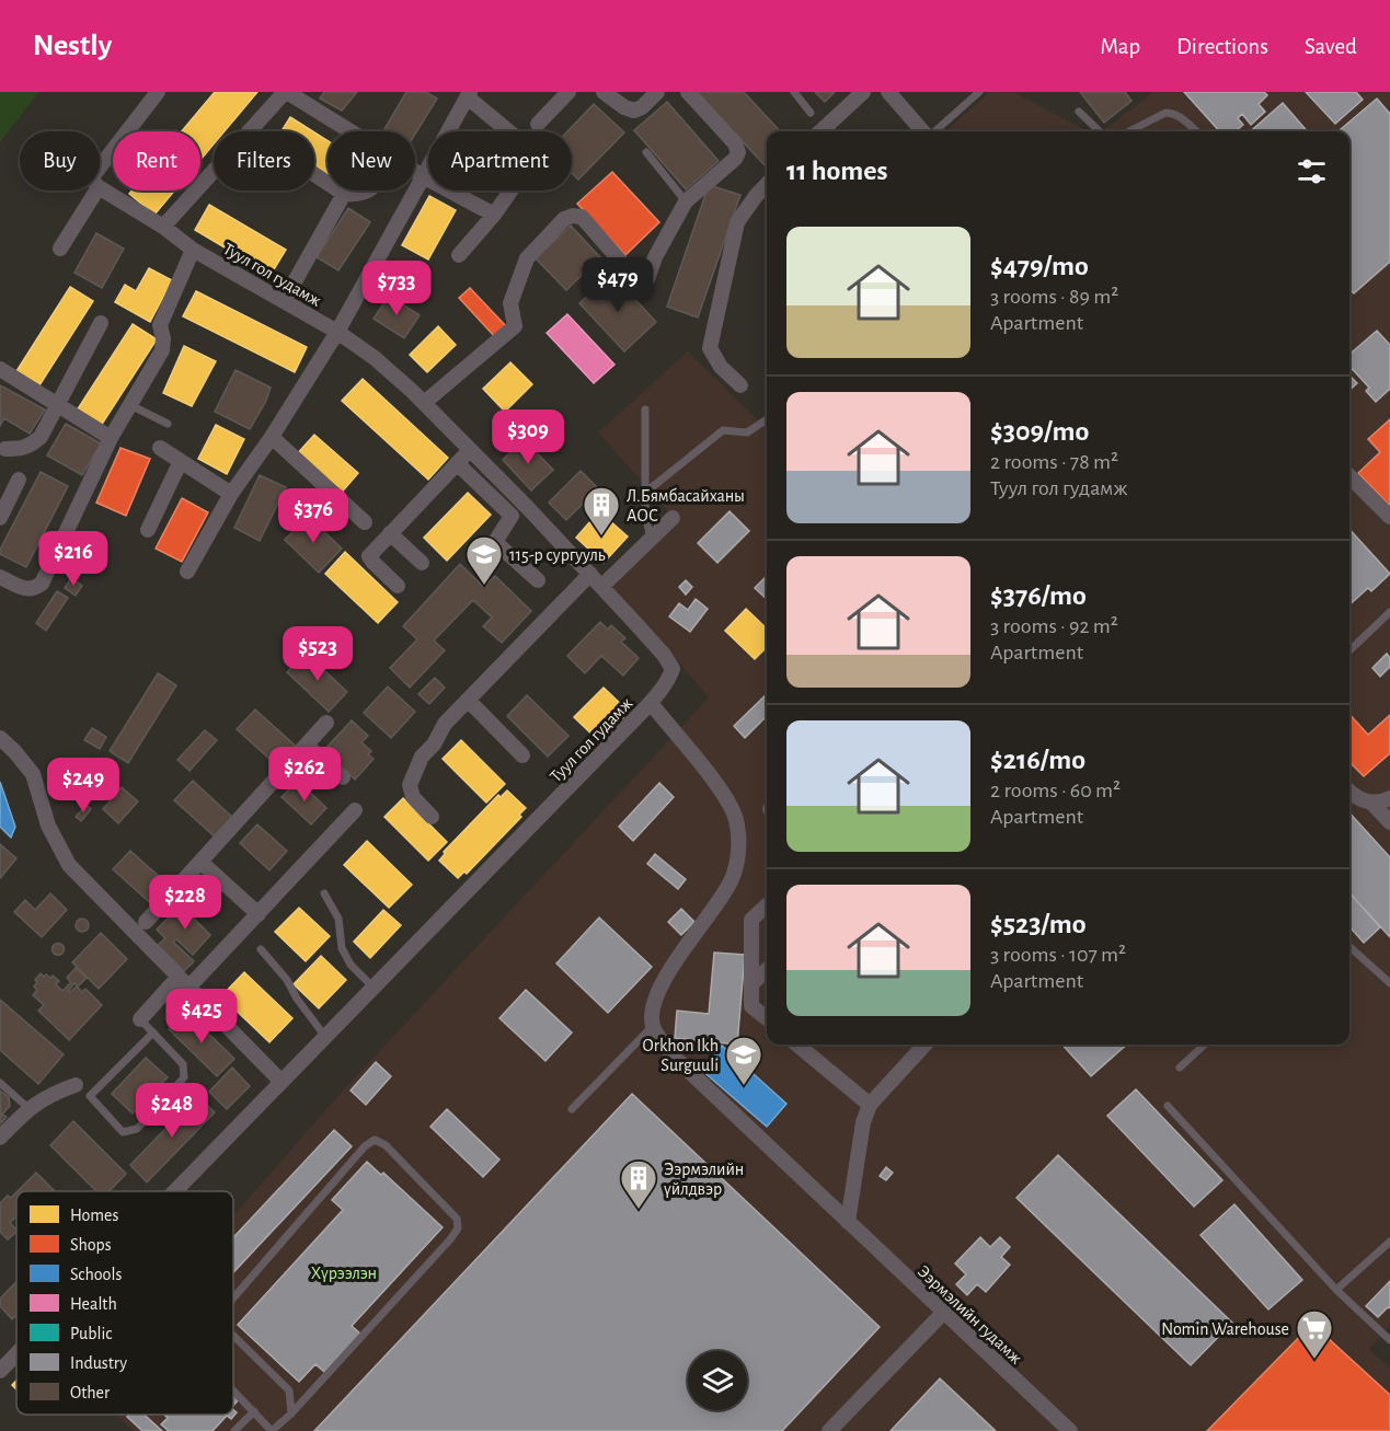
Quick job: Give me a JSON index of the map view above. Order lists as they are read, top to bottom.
{
  "streets": {
    "street": ["Туул гол гудамж", "Ээрмэлийн гудамж"]
  },
  "parks": ["Хүрээлэн"],
  "places": {
    "building": ["Л.Бямбасайханы АОС", "Ээрмэлийн үйлдвэр"],
    "school or university": ["115-р сургууль", "Orkhon Ikh Surguuli"],
    "supermarket": ["Nomin Warehouse"]
  },
  "legend": [
    "Homes",
    "Shops",
    "Schools",
    "Health",
    "Public",
    "Industry",
    "Other"
  ],
  "page": {
    "header": "Nestly",
    "nav": ["Map", "Directions", "Saved"],
    "chip": [
      "Buy",
      "Rent",
      "Filters",
      "New",
      "Apartment"
    ],
    "heading": "11 homes",
    "list": [
      {
        "name": "$479/mo",
        "note": "3 rooms · 89 m² · Apartment"
      },
      {
        "name": "$309/mo",
        "note": "2 rooms · 78 m² · Туул гол гудамж"
      },
      {
        "name": "$376/mo",
        "note": "3 rooms · 92 m² · Apartment"
      },
      {
        "name": "$216/mo",
        "note": "2 rooms · 60 m² · Apartment"
      },
      {
        "name": "$523/mo",
        "note": "3 rooms · 107 m² · Apartment"
      }
    ],
    "price": [
      "$479",
      "$733",
      "$309",
      "$376",
      "$216",
      "$523",
      "$262",
      "$249",
      "$228",
      "$425",
      "$248"
    ]
  }
}
